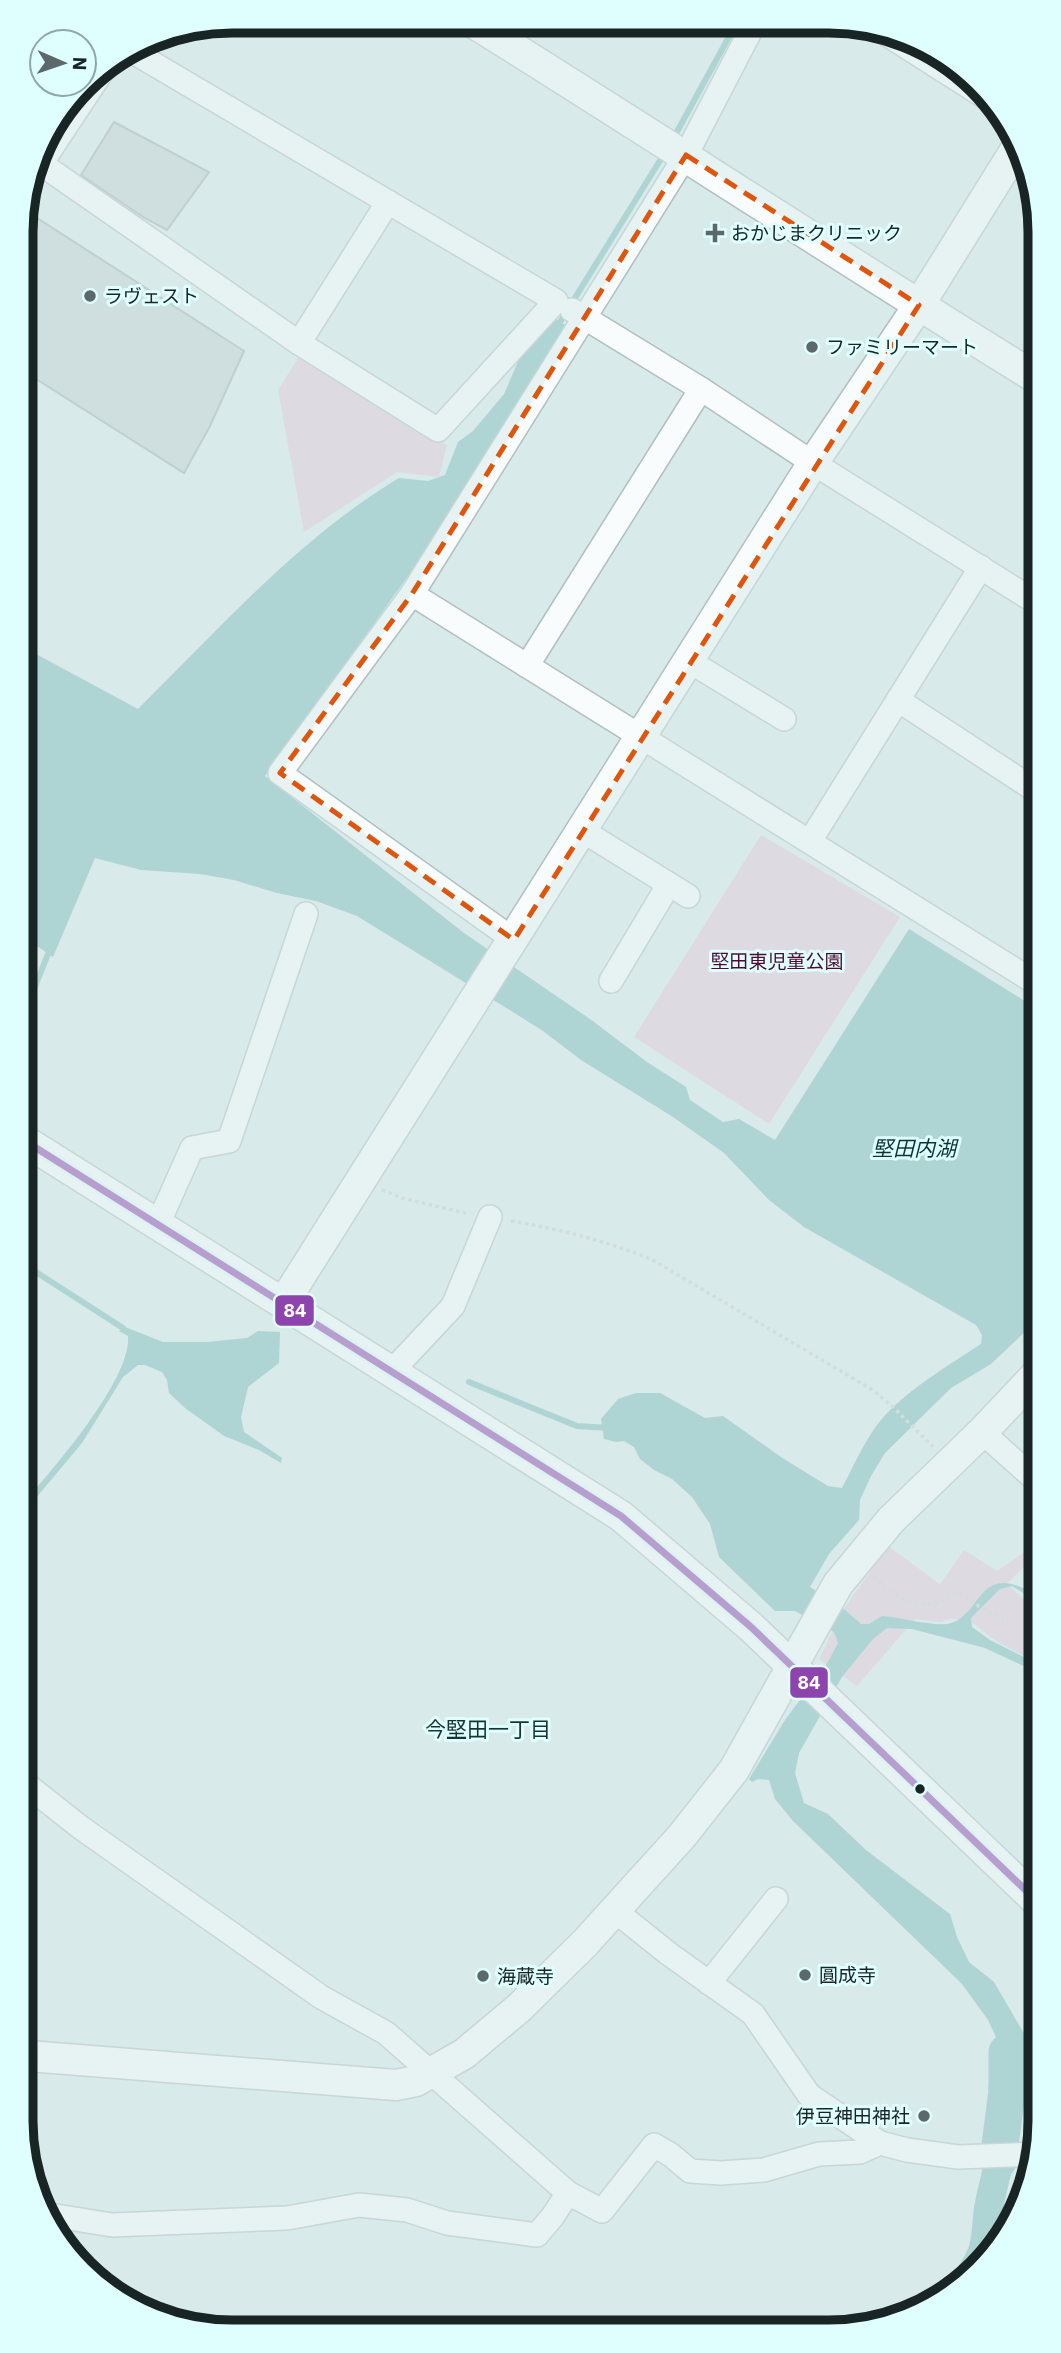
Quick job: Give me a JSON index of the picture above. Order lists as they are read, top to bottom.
{
  "districts": ["今堅田一丁目"],
  "water": ["堅田内湖"],
  "parks": ["堅田東児童公園"],
  "places": {
    "health": ["おかじまクリニック"],
    "other": [
      "ラヴェスト",
      "ファミリーマート",
      "圓成寺",
      "海蔵寺",
      "伊豆神田神社"
    ]
  },
  "lines": ["transit line 84"],
  "north": "right"
}
